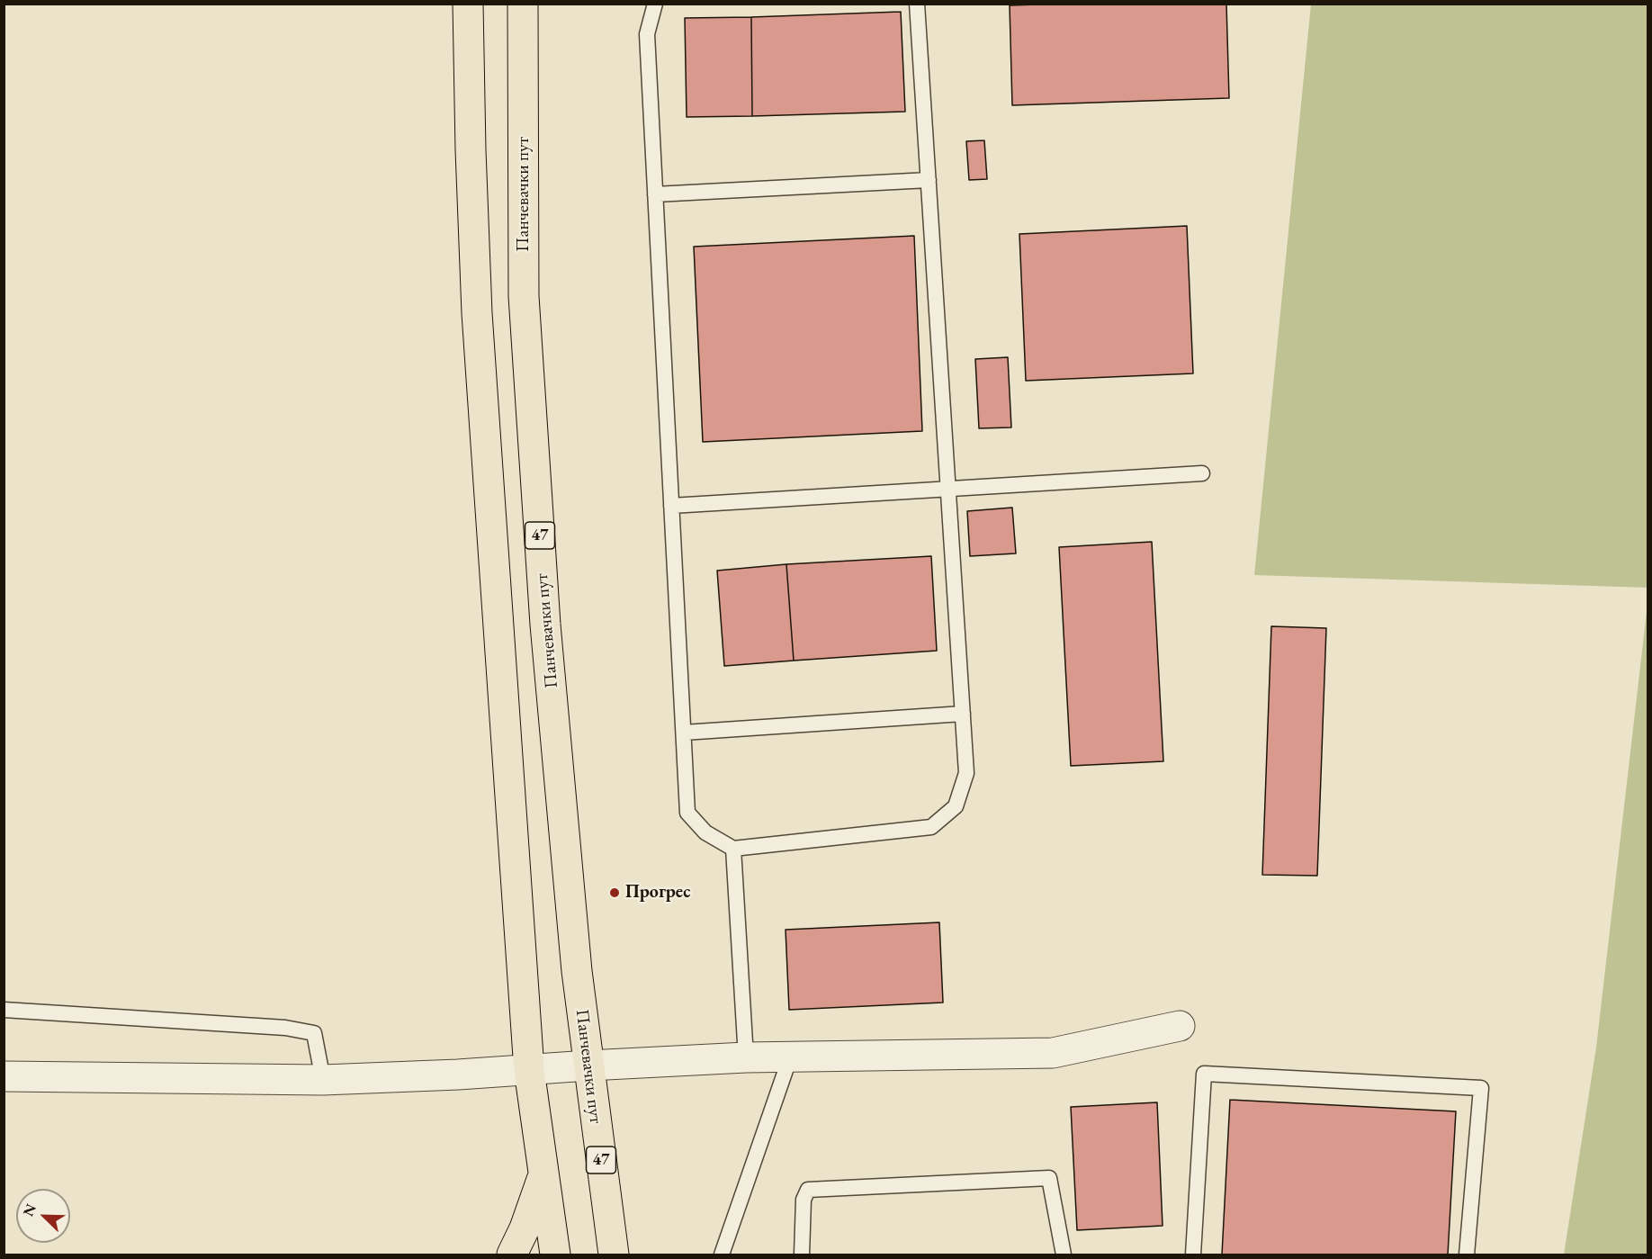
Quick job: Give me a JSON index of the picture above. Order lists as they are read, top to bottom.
{
  "streets": {
    "main road": ["Панчевачки пут", "47"]
  },
  "places": ["Прогрес"],
  "north": "top left"
}
